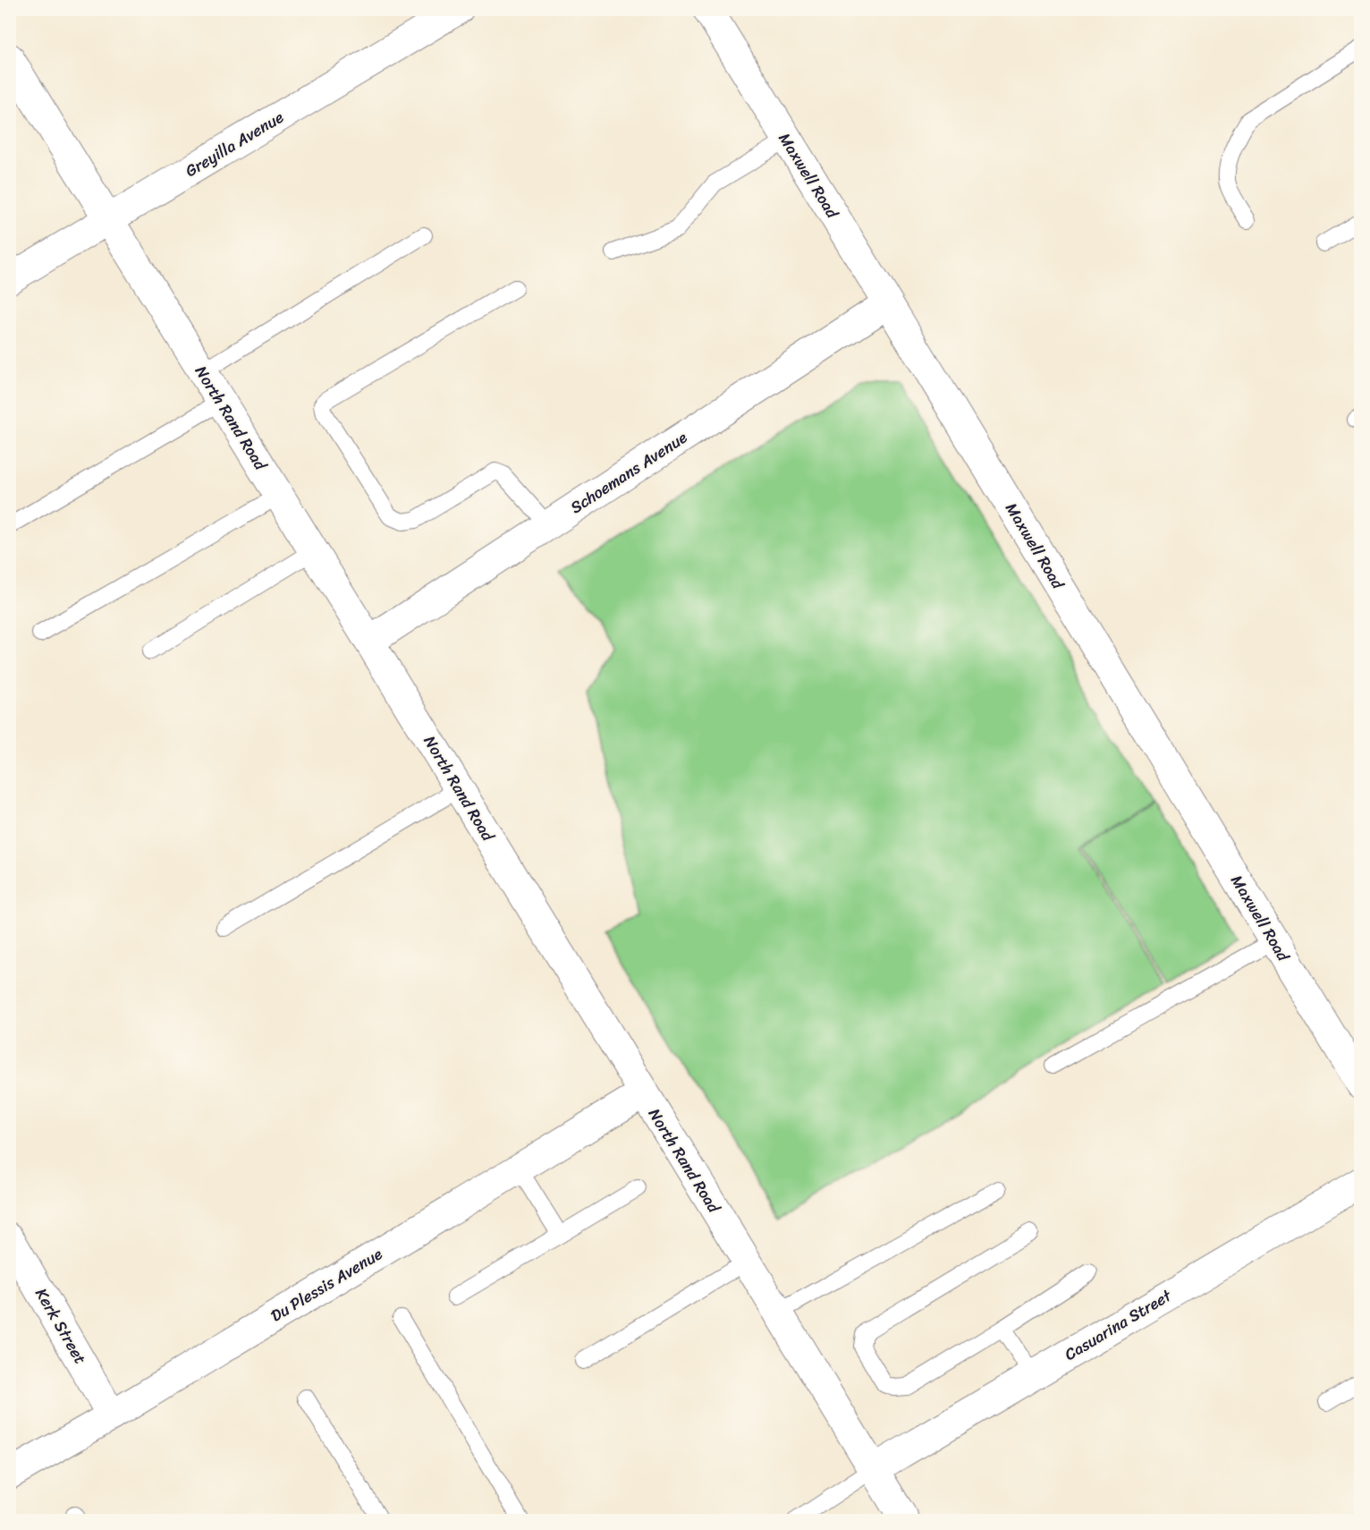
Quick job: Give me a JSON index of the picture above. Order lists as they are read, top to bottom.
{
  "streets": {
    "street": [
      "Greyilla Avenue",
      "Maxwell Road",
      "North Rand Road",
      "Schoemans Avenue",
      "Du Plessis Avenue",
      "Casuarina Street",
      "Kerk Street"
    ]
  },
  "crossings": [
    ["Greyilla Avenue", "North Rand Road"],
    ["Maxwell Road", "Schoemans Avenue"],
    ["North Rand Road", "Schoemans Avenue"],
    ["North Rand Road", "Du Plessis Avenue"],
    ["North Rand Road", "Casuarina Street"],
    ["Du Plessis Avenue", "Kerk Street"]
  ]
}
